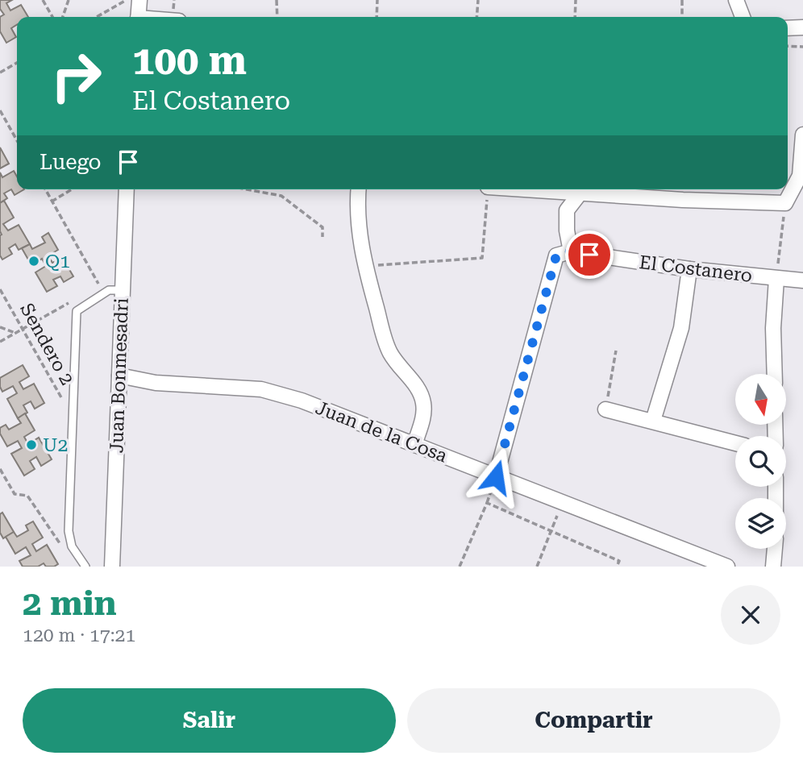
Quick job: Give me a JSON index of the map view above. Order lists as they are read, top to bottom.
{
  "streets": {
    "street": ["El Costanero", "Juan Bonmesadri", "Juan de la Cosa"],
    "path": ["Sendero 2"]
  },
  "crossings": [
    ["El Costanero", "Juan de la Cosa"],
    ["Juan Bonmesadri", "Juan de la Cosa"]
  ],
  "places": ["Q1", "U2"],
  "north": "bottom",
  "page": {
    "turn": ["100 m", "El Costanero"],
    "then": "Luego",
    "heading": ["2 min", "120 m · 17:21"],
    "buttons": ["Salir", "Compartir"]
  }
}
